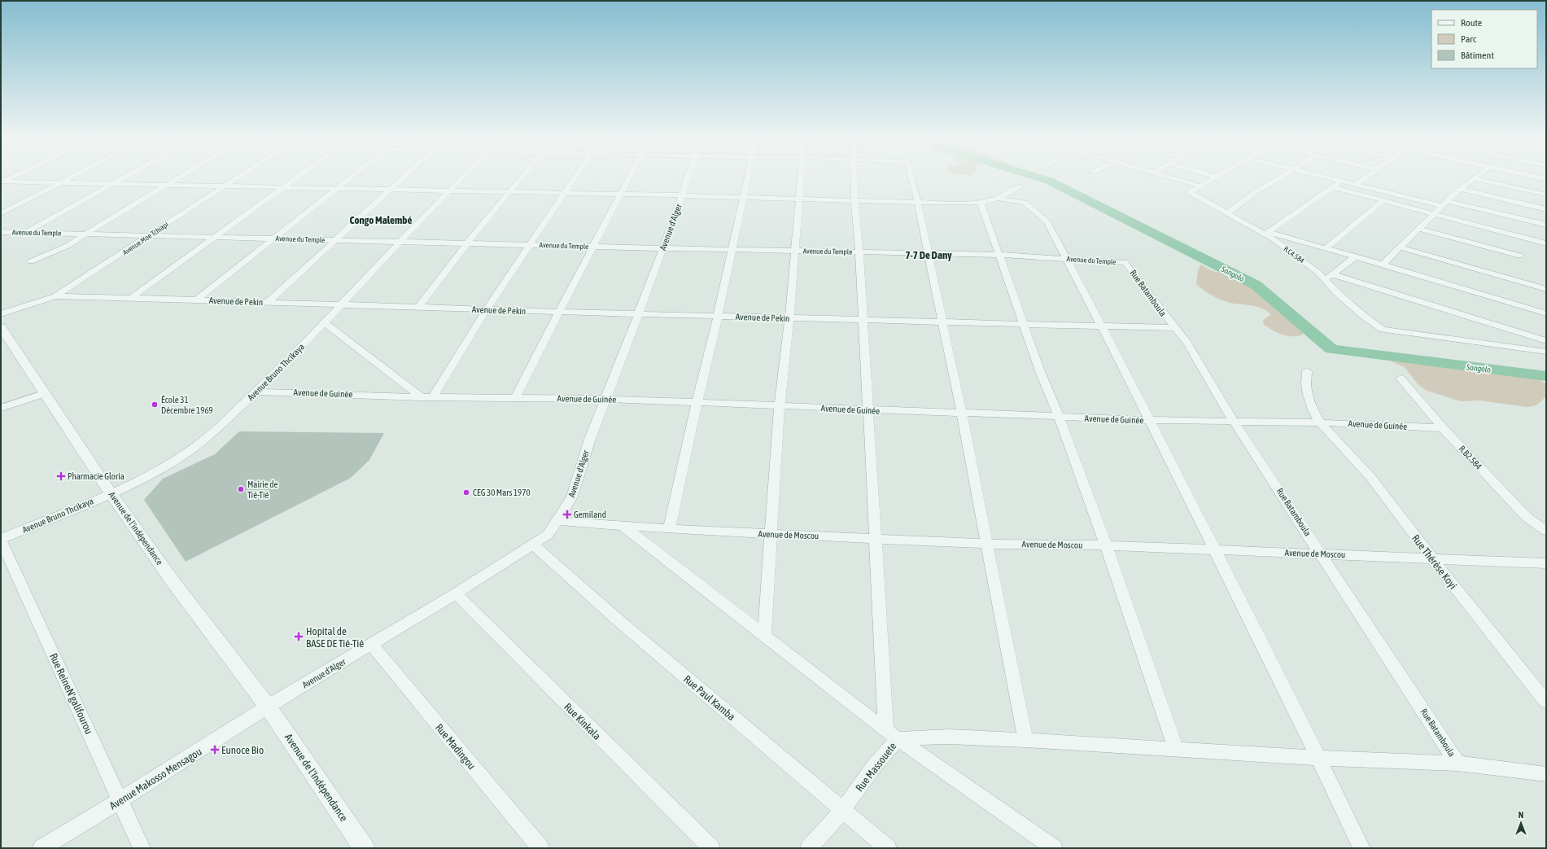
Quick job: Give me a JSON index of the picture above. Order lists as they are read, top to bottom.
{
  "streets": {
    "street": [
      "Avenue d'Alger",
      "Avenue du Temple",
      "Avenue Moe Tchiapi",
      "R.C4.584",
      "Rue Batamboula",
      "Avenue de Pekin",
      "Avenue Bruno Thcikaya",
      "Avenue de Guinée",
      "R.B2.584",
      "Avenue de l'indépendance",
      "Avenue de Moscou",
      "Rue Thérèse Koyi",
      "Rue ReineN'galifourou",
      "Rue Paul Kamba",
      "Rue Kinkala",
      "Rue Madingou",
      "Rue Massouete",
      "Avenue de l'Indépendance",
      "Avenue Makosso Mensagou"
    ]
  },
  "crossings": [
    ["Avenue d'Alger", "Avenue du Temple"],
    ["Avenue d'Alger", "Avenue de Pekin"],
    ["Avenue d'Alger", "Avenue de Guinée"],
    ["Avenue d'Alger", "Avenue de l'indépendance"],
    ["Avenue d'Alger", "Avenue de Moscou"],
    ["Avenue d'Alger", "Rue Paul Kamba"],
    ["Avenue d'Alger", "Rue Kinkala"],
    ["Avenue d'Alger", "Rue Madingou"],
    ["Avenue d'Alger", "Avenue de l'Indépendance"],
    ["Avenue d'Alger", "Avenue Makosso Mensagou"],
    ["Avenue du Temple", "Avenue Moe Tchiapi"],
    ["Avenue du Temple", "Rue Batamboula"],
    ["Avenue du Temple", "Avenue Bruno Thcikaya"],
    ["Avenue Moe Tchiapi", "Avenue de Pekin"],
    ["Rue Batamboula", "Avenue de Pekin"],
    ["Rue Batamboula", "Avenue de Guinée"],
    ["Rue Batamboula", "Avenue de Moscou"],
    ["Rue Batamboula", "Rue Massouete"],
    ["Avenue de Pekin", "Avenue Bruno Thcikaya"],
    ["Avenue Bruno Thcikaya", "Avenue de Guinée"],
    ["Avenue Bruno Thcikaya", "Avenue de l'indépendance"],
    ["Avenue Bruno Thcikaya", "Rue ReineN'galifourou"],
    ["Avenue de Guinée", "R.B2.584"],
    ["Avenue de Guinée", "Rue Thérèse Koyi"],
    ["Avenue de l'indépendance", "Avenue de l'Indépendance"],
    ["Avenue de l'indépendance", "Avenue Makosso Mensagou"],
    ["Avenue de Moscou", "Rue Thérèse Koyi"],
    ["Rue ReineN'galifourou", "Avenue Makosso Mensagou"],
    ["Rue Paul Kamba", "Rue Massouete"],
    ["Avenue de l'Indépendance", "Avenue Makosso Mensagou"]
  ],
  "districts": ["Congo Malembé", "7-7 De Dany"],
  "water": ["Songolo"],
  "places": {
    "other": ["École 31 Décembre 1969", "Mairie de Tié-Tié", "CEG 30 Mars 1970"],
    "health": [
      "Pharmacie Gloria",
      "Gemiland",
      "Hopital de BASE DE Tié-Tié",
      "Eunoce Bio"
    ]
  },
  "legend": ["Route", "Parc", "Bâtiment"],
  "north": "top"
}
